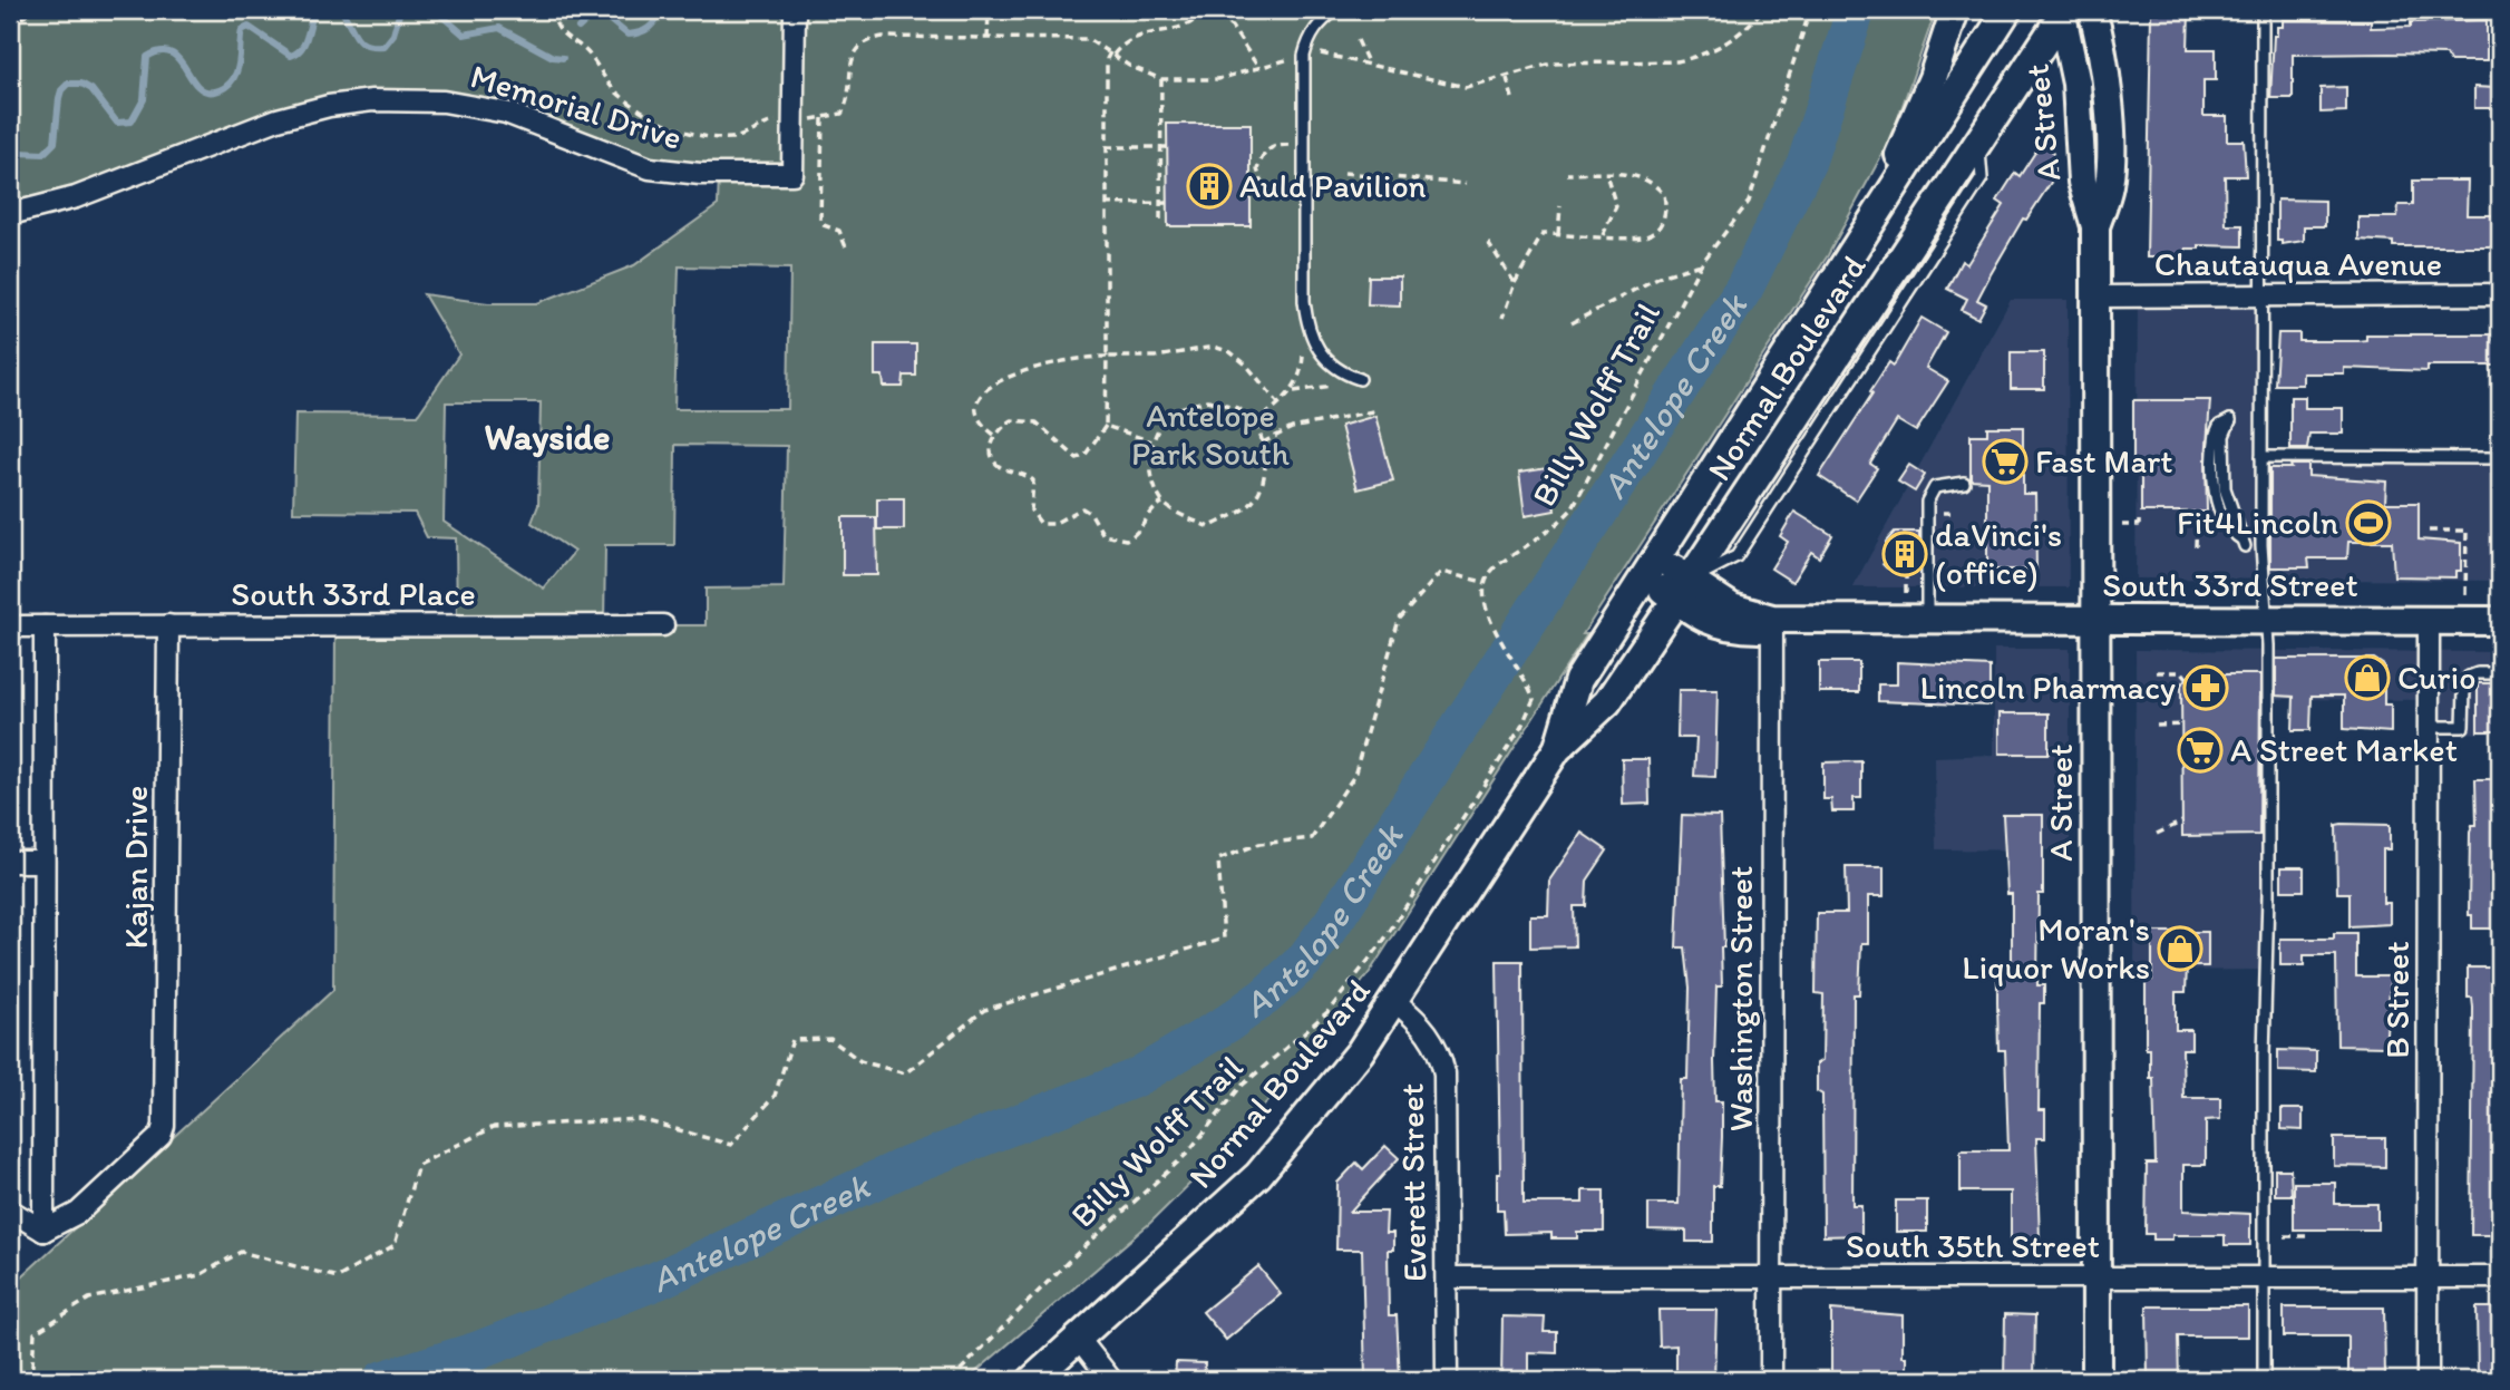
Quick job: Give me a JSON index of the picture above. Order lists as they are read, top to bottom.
{
  "streets": {
    "main road": ["A Street", "Normal Boulevard", "South 33rd Street"],
    "street": [
      "Memorial Drive",
      "Chautauqua Avenue",
      "South 33rd Place",
      "Kajan Drive",
      "Washington Street",
      "B Street",
      "Everett Street",
      "South 35th Street"
    ],
    "path": ["Billy Wolff Trail"]
  },
  "crossings": [
    ["A Street", "Chautauqua Avenue"],
    ["A Street", "Normal Boulevard"],
    ["A Street", "South 33rd Street"],
    ["A Street", "South 35th Street"],
    ["Normal Boulevard", "South 33rd Street"],
    ["Normal Boulevard", "Everett Street"],
    ["South 33rd Street", "Washington Street"],
    ["South 33rd Street", "B Street"],
    ["South 33rd Place", "Kajan Drive"],
    ["Washington Street", "South 35th Street"],
    ["B Street", "South 35th Street"],
    ["Everett Street", "South 35th Street"]
  ],
  "districts": ["Wayside"],
  "water": ["Antelope Creek"],
  "parks": ["Antelope Park South"],
  "places": {
    "building": ["Auld Pavilion", "daVinci's (office)"],
    "supermarket": ["Fast Mart", "A Street Market"],
    "sports": ["Fit4Lincoln"],
    "shop": ["Curio", "Moran's Liquor Works"],
    "pharmacy": ["Lincoln Pharmacy"]
  }
}
